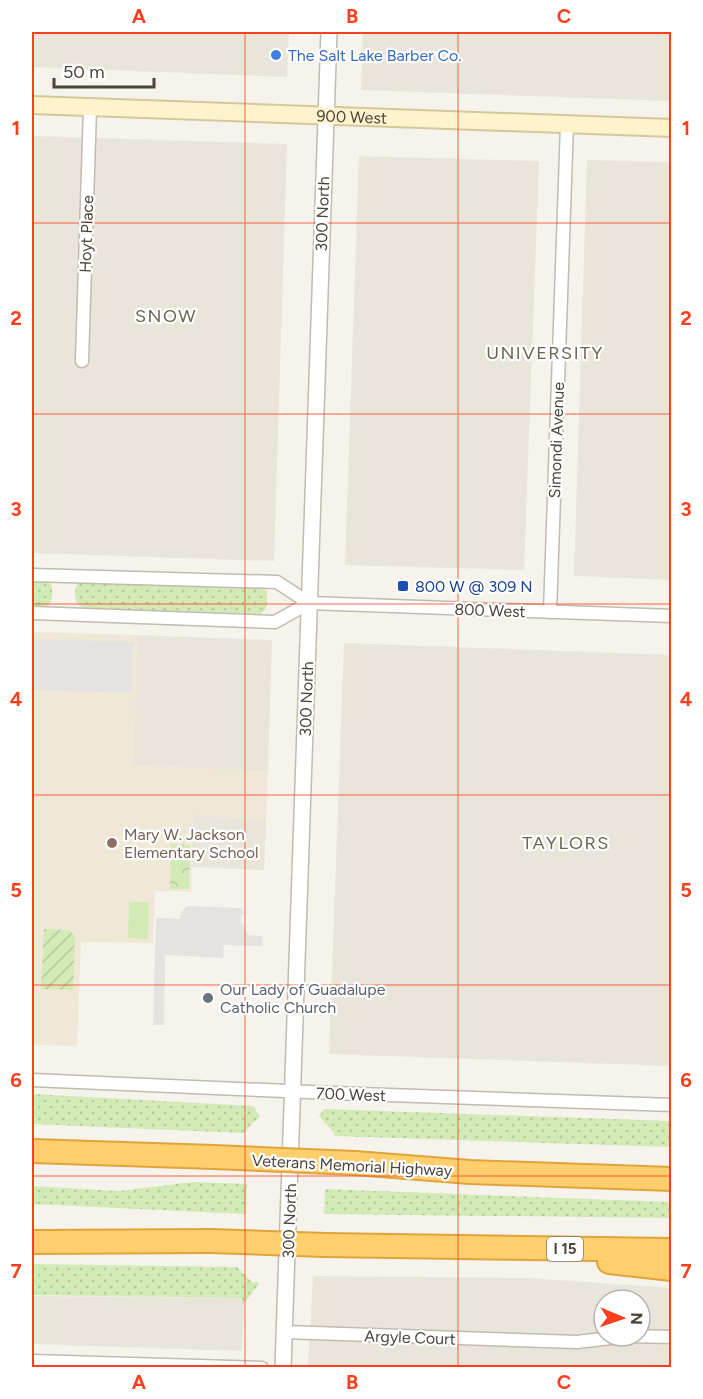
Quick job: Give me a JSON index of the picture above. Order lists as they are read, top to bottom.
{
  "streets": {
    "highway": ["Veterans Memorial Highway", "I 15"],
    "main road": ["900 West"],
    "street": [
      "300 North",
      "Hoyt Place",
      "Simondi Avenue",
      "800 West",
      "700 West",
      "Argyle Court"
    ]
  },
  "crossings": [
    ["900 West", "300 North"],
    ["900 West", "Hoyt Place"],
    ["900 West", "Simondi Avenue"],
    ["300 North", "800 West"],
    ["300 North", "700 West"],
    ["300 North", "Argyle Court"],
    ["Simondi Avenue", "800 West"]
  ],
  "districts": ["SNOW", "UNIVERSITY", "TAYLORS"],
  "places": {
    "other": ["The Salt Lake Barber Co.", "Mary W. Jackson Elementary School", "Our Lady of Guadalupe Catholic Church"],
    "transit": ["800 W @ 309 N"]
  },
  "scale_bar": "50 m",
  "north": "right",
  "grid": {
    "columns": ["A", "B", "C"],
    "rows": [
      "1",
      "2",
      "3",
      "4",
      "5",
      "6",
      "7"
    ]
  }
}
